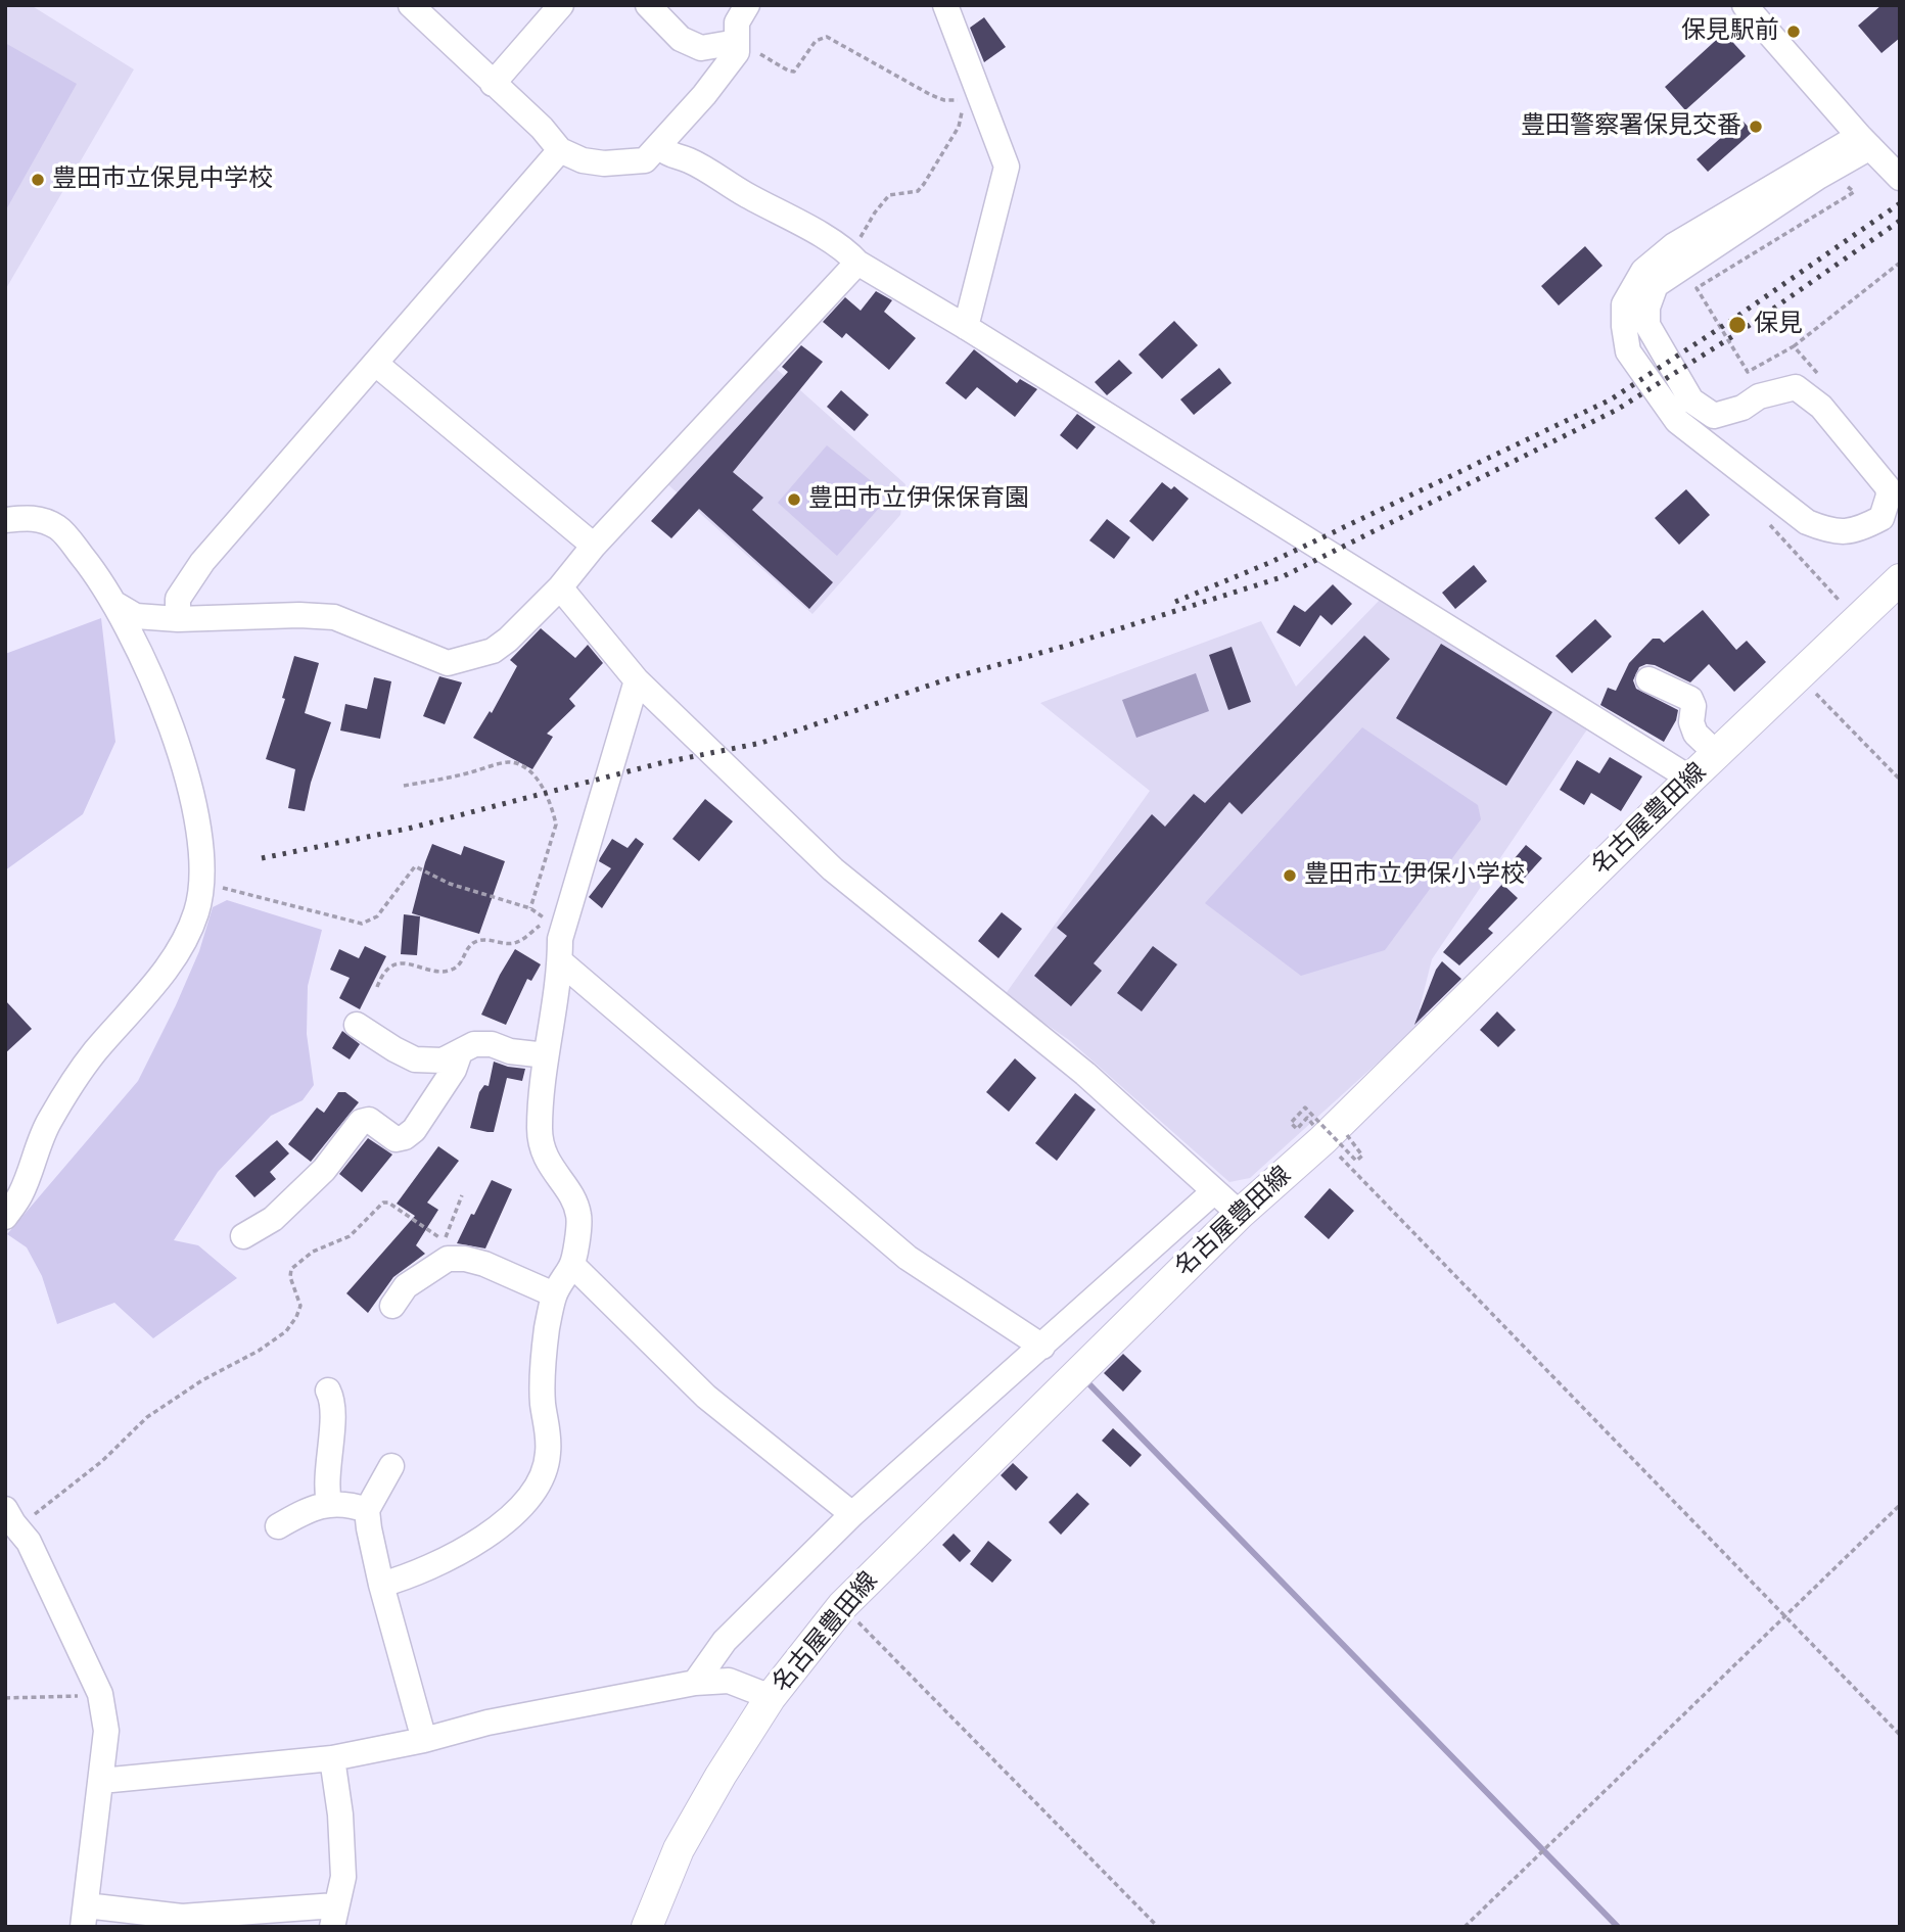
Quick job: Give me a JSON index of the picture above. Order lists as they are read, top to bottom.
{
  "streets": {
    "main road": ["名古屋豊田線"]
  },
  "places": [
    "保見駅前",
    "豊田警察署保見交番",
    "豊田市立保見中学校",
    "保見",
    "豊田市立伊保保育園",
    "豊田市立伊保小学校"
  ]
}
